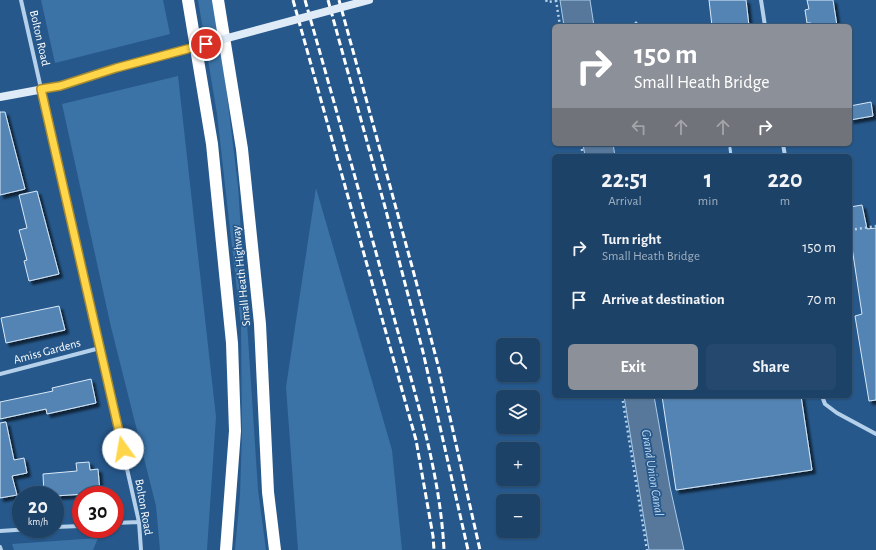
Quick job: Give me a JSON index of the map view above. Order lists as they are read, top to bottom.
{
  "streets": {
    "highway": ["Small Heath Highway"],
    "street": ["Bolton Road", "Amiss Gardens"]
  },
  "crossings": [
    ["Bolton Road", "Amiss Gardens"]
  ],
  "water": ["Grand Union Canal"],
  "page": {
    "turn": ["150 m", "Small Heath Bridge"],
    "eta": [
      "22:51",
      "Arrival",
      "1",
      "min",
      "220",
      "m"
    ],
    "list": [
      {
        "name": "Turn right",
        "note": "Small Heath Bridge",
        "value": "150 m"
      },
      {
        "name": "Arrive at destination",
        "value": "70 m"
      }
    ],
    "buttons": ["Exit", "Share"],
    "map_buttons": ["+", "−"],
    "speed": "20 km/h",
    "limit": "30"
  }
}
